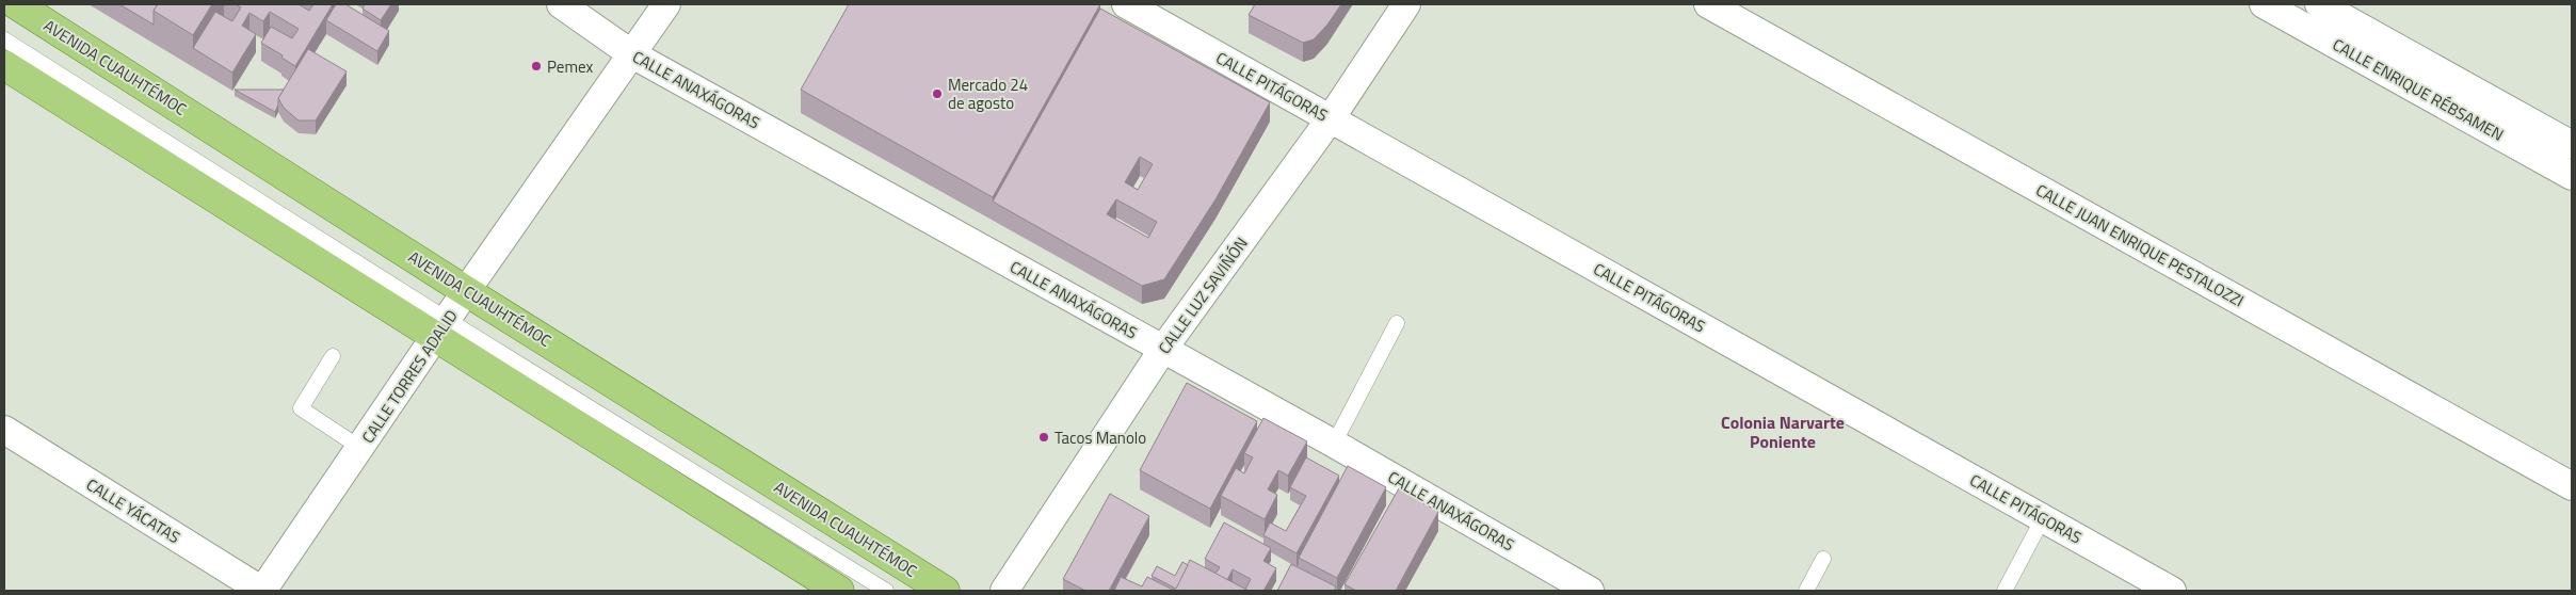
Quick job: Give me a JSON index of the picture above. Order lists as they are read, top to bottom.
{
  "streets": {
    "main road": ["AVENIDA CUAUHTÉMOC"],
    "street": [
      "CALLE PITÁGORAS",
      "CALLE ANAXÁGORAS",
      "CALLE ENRIQUE RÉBSAMEN",
      "CALLE JUAN ENRIQUE PESTALOZZI",
      "CALLE LUZ SAVIÑÓN",
      "CALLE TORRES ADALID",
      "CALLE YÁCATAS"
    ]
  },
  "crossings": [
    ["AVENIDA CUAUHTÉMOC", "CALLE TORRES ADALID"],
    ["CALLE PITÁGORAS", "CALLE LUZ SAVIÑÓN"],
    ["CALLE ANAXÁGORAS", "CALLE LUZ SAVIÑÓN"],
    ["CALLE ANAXÁGORAS", "CALLE TORRES ADALID"],
    ["CALLE TORRES ADALID", "CALLE YÁCATAS"]
  ],
  "districts": ["Colonia Narvarte Poniente"],
  "places": ["Pemex", "Mercado 24 de agosto", "Tacos Manolo"]
}
